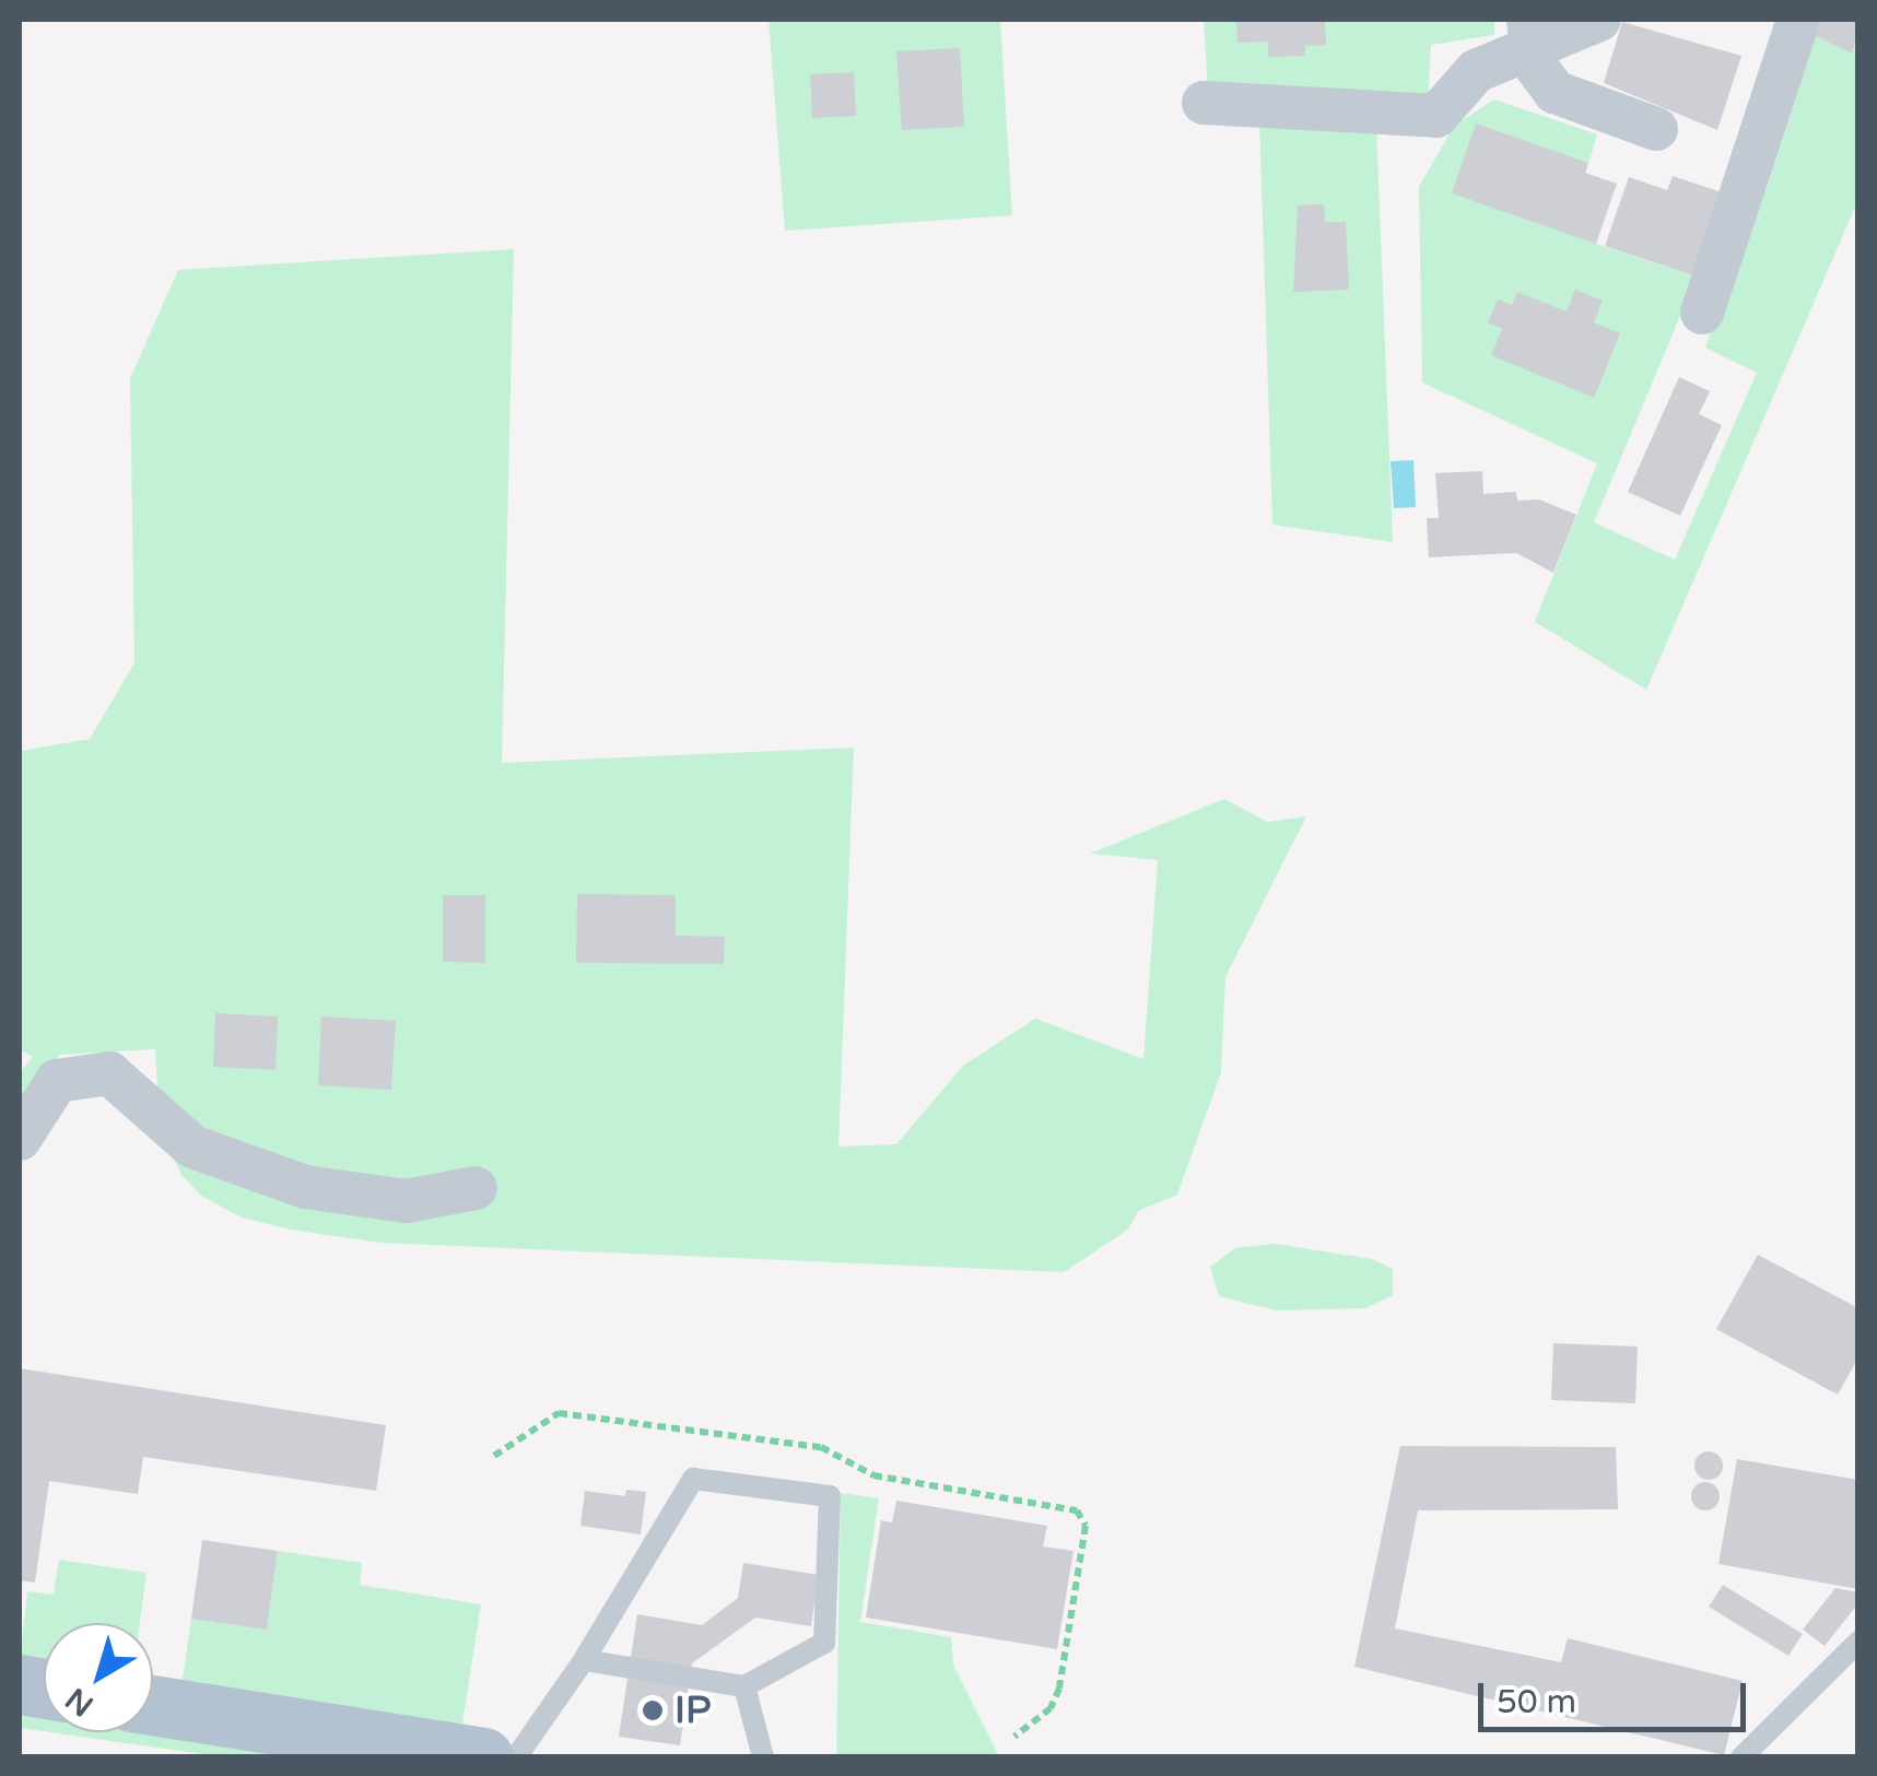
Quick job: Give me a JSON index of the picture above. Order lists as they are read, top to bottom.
{
  "places": ["IP"],
  "scale_bar": "50 m",
  "north": "bottom left"
}
